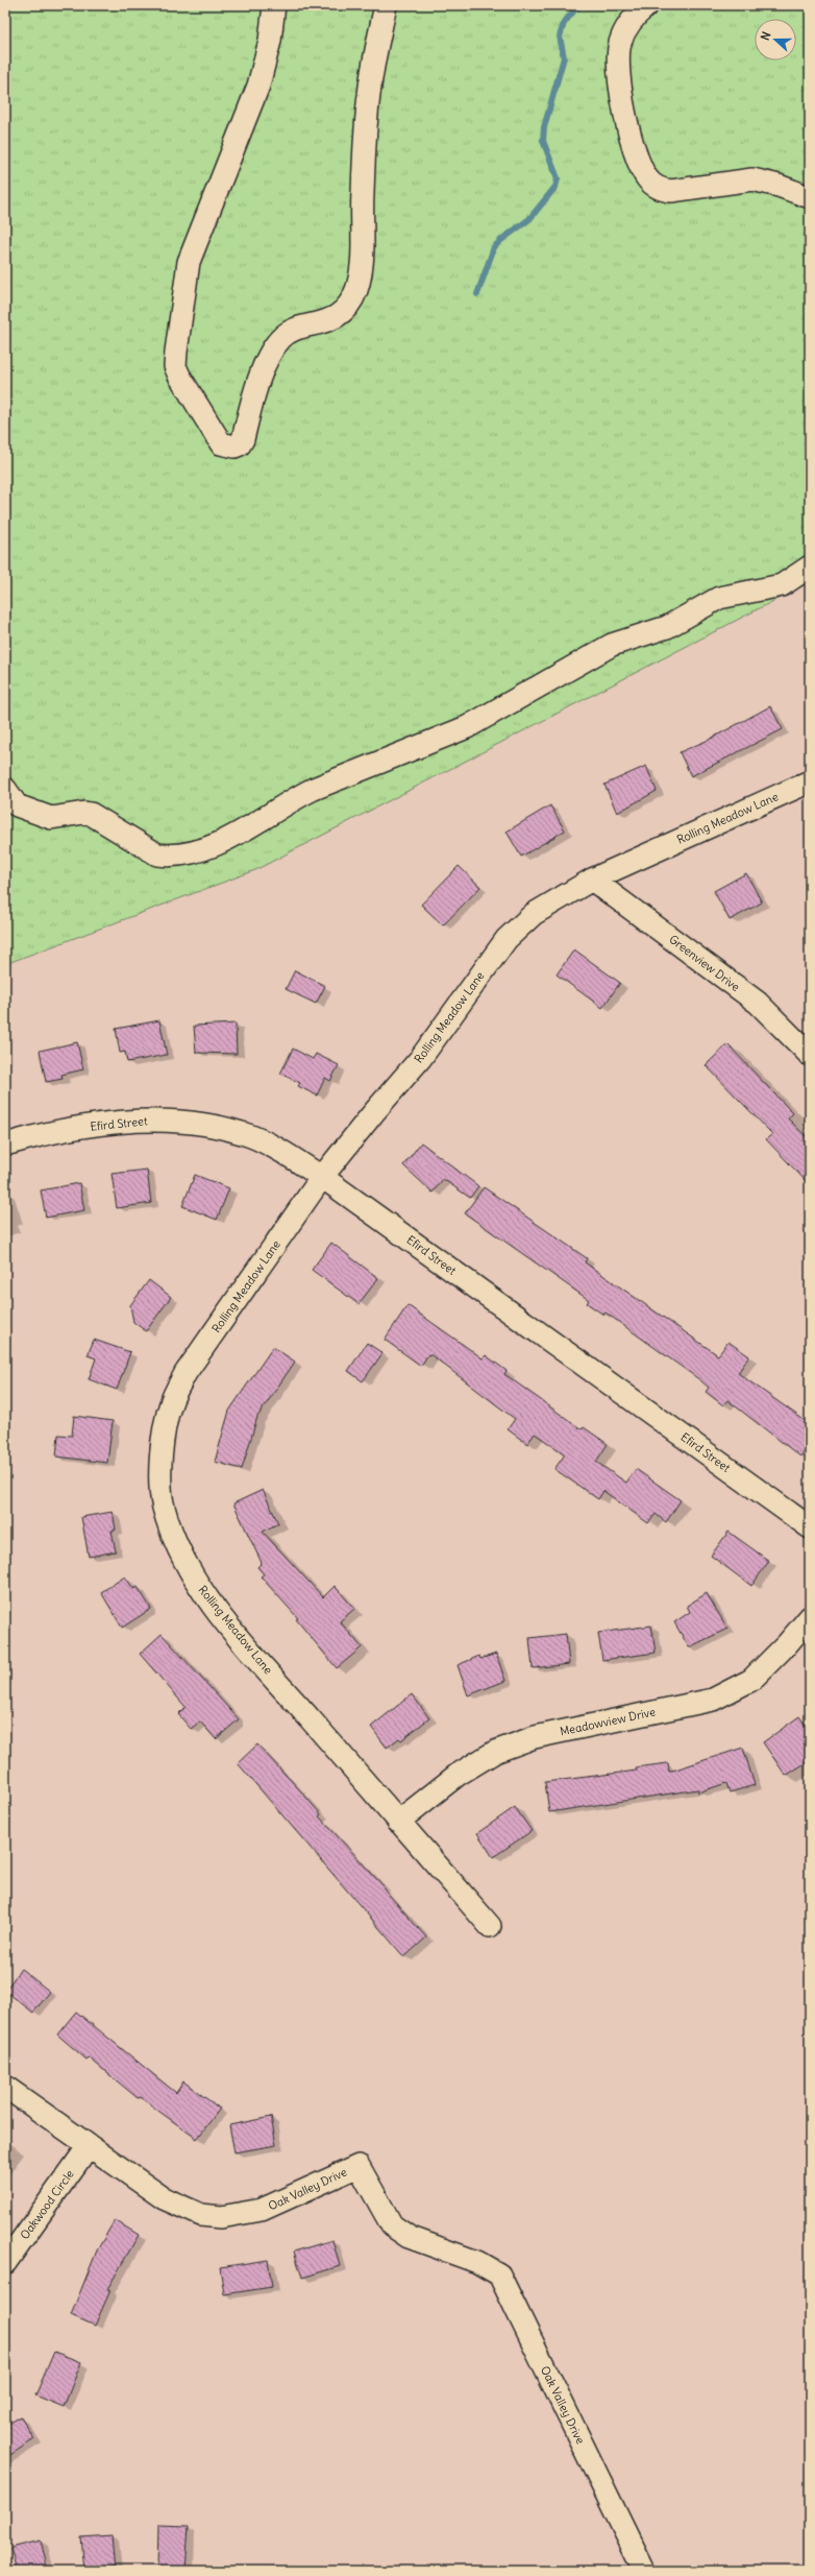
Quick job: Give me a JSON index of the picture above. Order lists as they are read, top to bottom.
{
  "streets": {
    "street": [
      "Rolling Meadow Lane",
      "Greenview Drive",
      "Efird Street",
      "Meadowview Drive",
      "Oak Valley Drive",
      "Oakwood Circle"
    ]
  },
  "crossings": [
    ["Rolling Meadow Lane", "Greenview Drive"],
    ["Rolling Meadow Lane", "Efird Street"],
    ["Rolling Meadow Lane", "Meadowview Drive"],
    ["Oak Valley Drive", "Oakwood Circle"]
  ],
  "north": "left"
}
